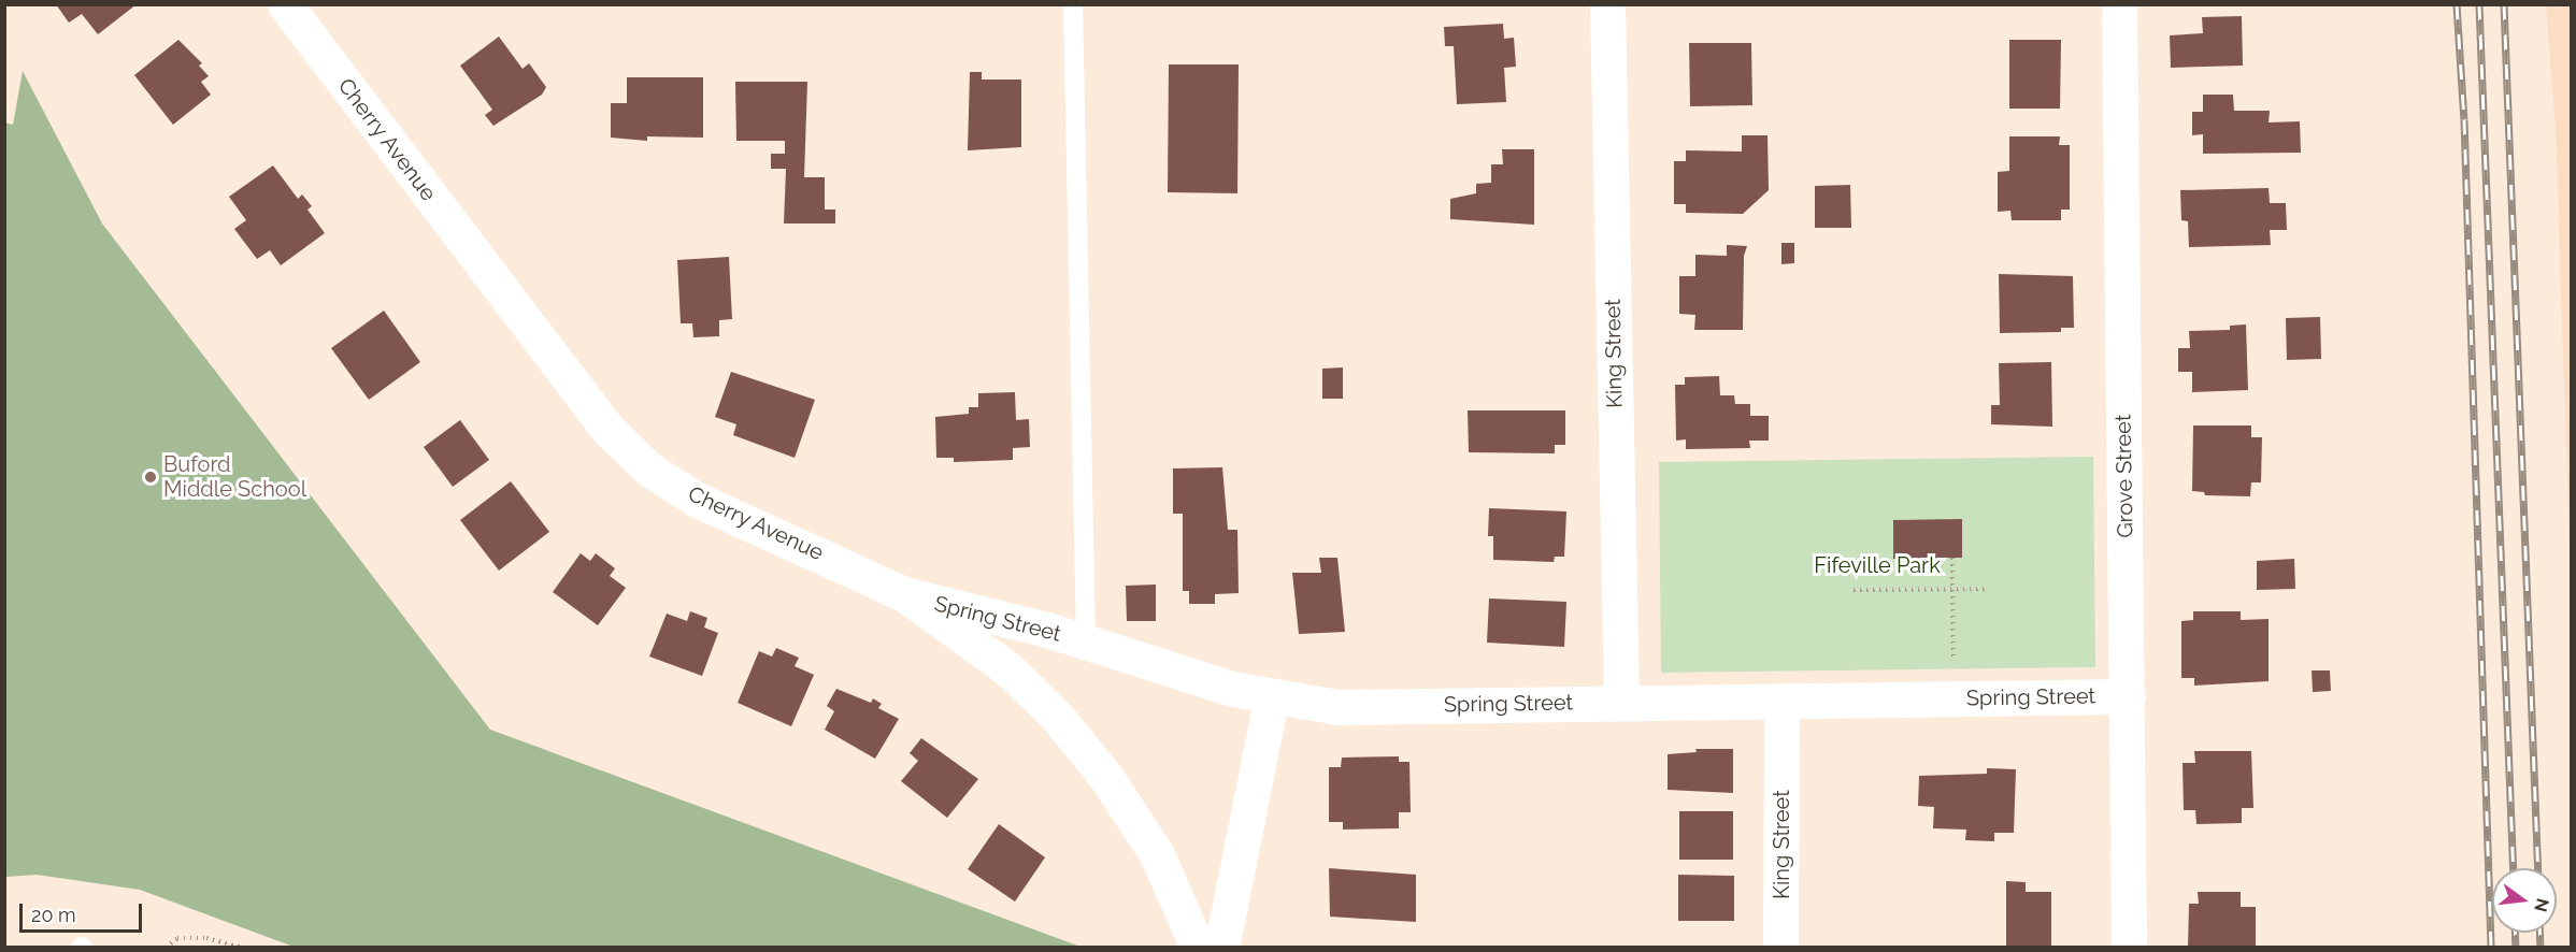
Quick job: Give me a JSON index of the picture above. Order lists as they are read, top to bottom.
{
  "streets": {
    "street": [
      "Cherry Avenue",
      "King Street",
      "Grove Street",
      "Spring Street"
    ]
  },
  "crossings": [
    ["Cherry Avenue", "Spring Street"],
    ["King Street", "Spring Street"],
    ["Grove Street", "Spring Street"]
  ],
  "parks": ["Fifeville Park"],
  "places": ["Buford Middle School"],
  "scale_bar": "20 m",
  "north": "right"
}
